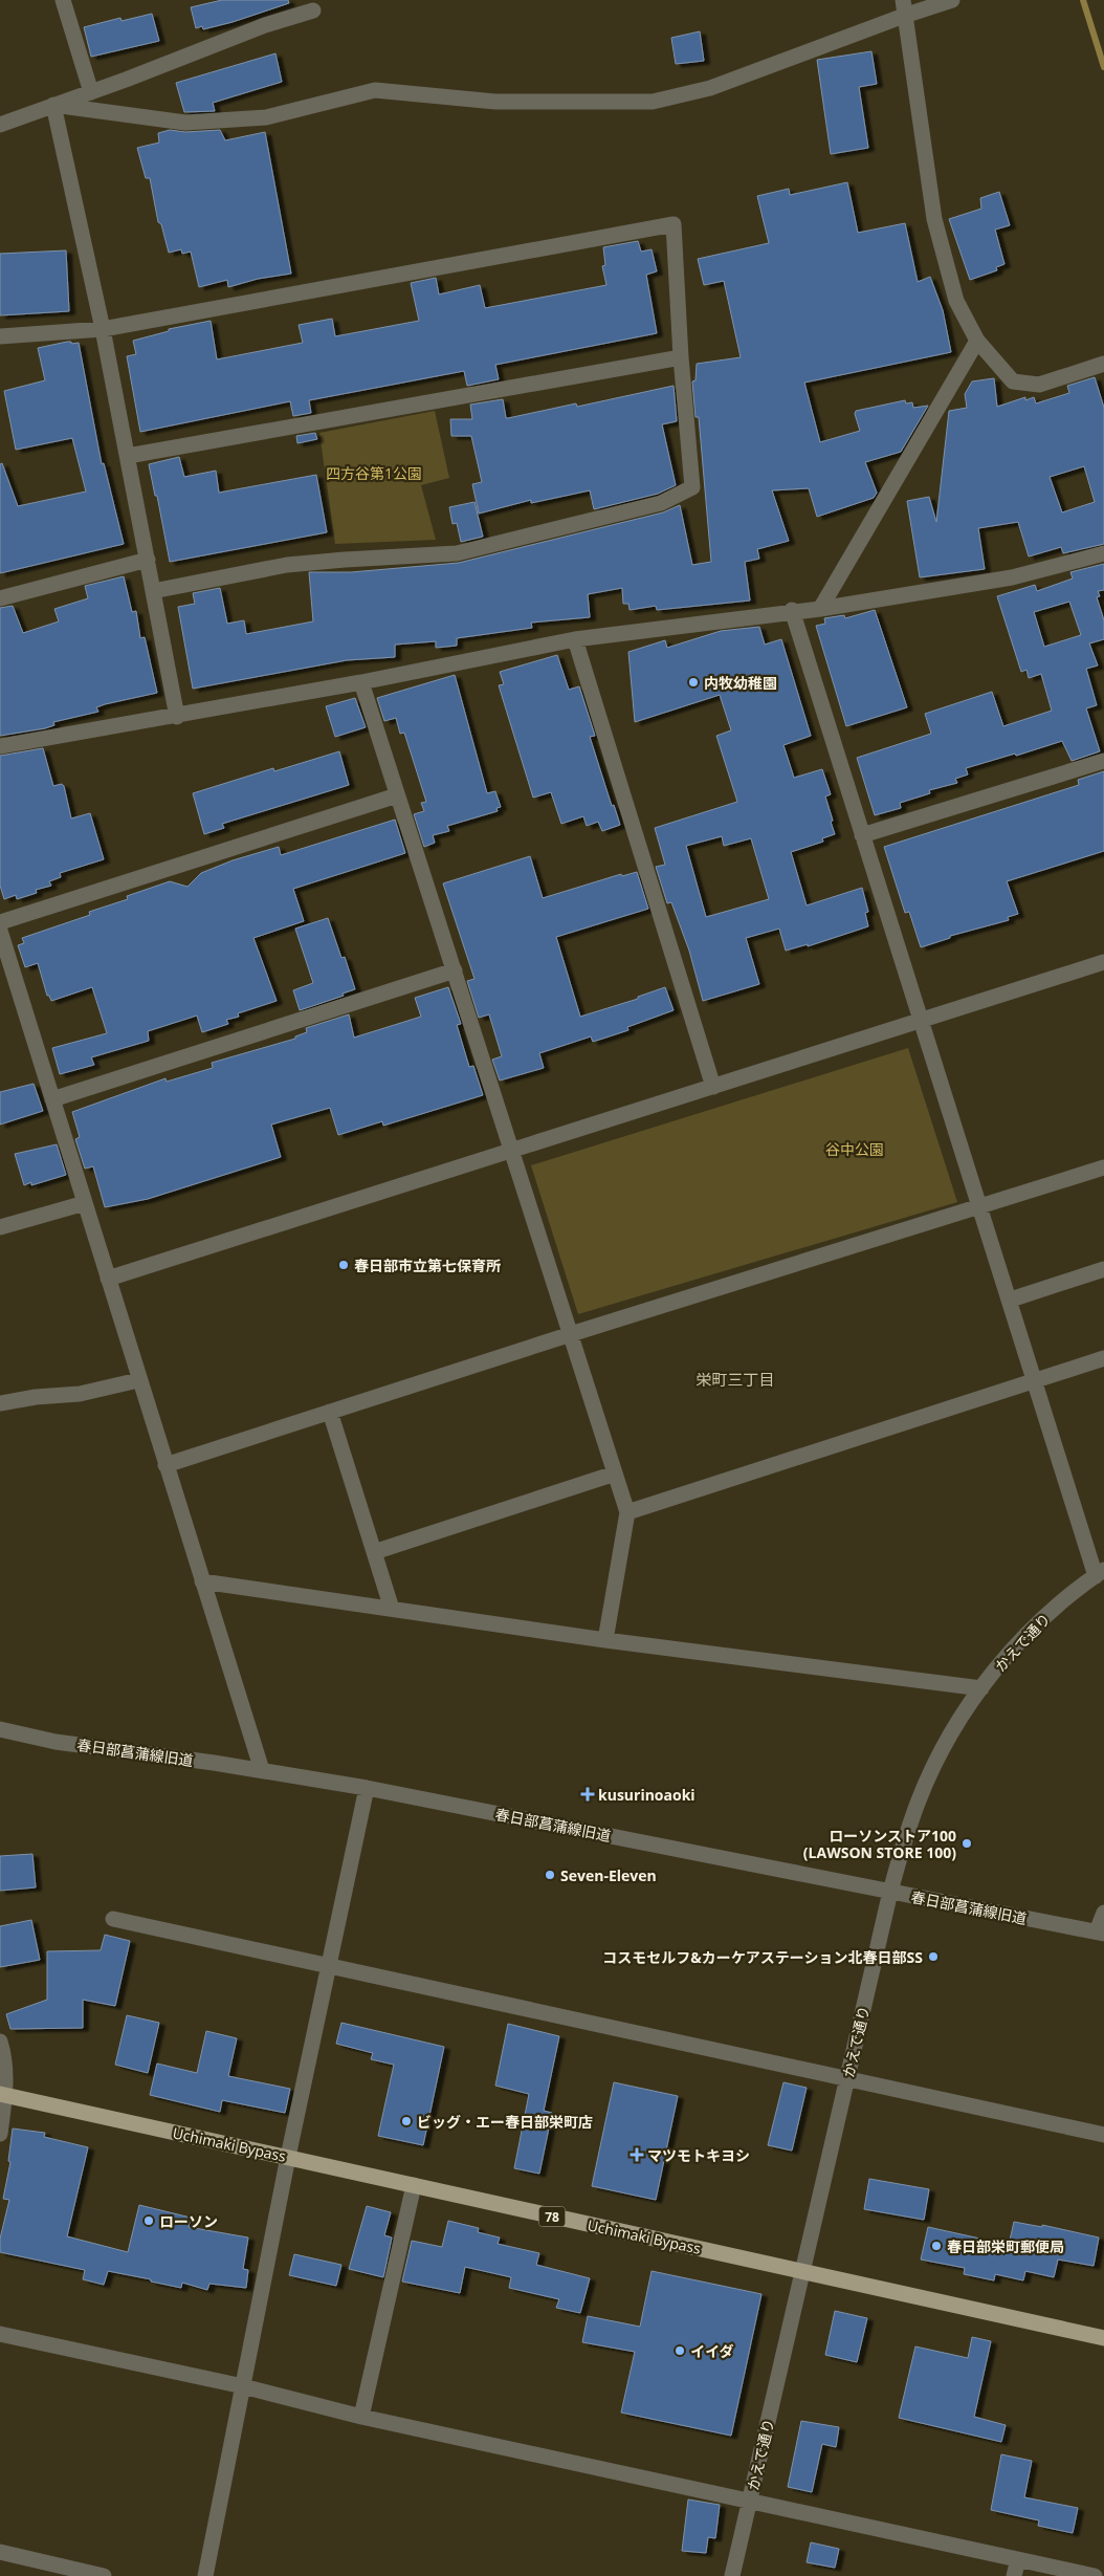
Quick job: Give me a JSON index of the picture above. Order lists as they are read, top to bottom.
{
  "streets": {
    "main road": ["Uchimaki Bypass", "78"],
    "street": ["かえで通り", "春日部菖蒲線旧道"]
  },
  "crossings": [
    ["かえで通り", "春日部菖蒲線旧道"],
    ["かえで通り", "Uchimaki Bypass"]
  ],
  "districts": ["栄町三丁目"],
  "parks": ["四方谷第1公園", "谷中公園"],
  "places": {
    "other": [
      "内牧幼稚園",
      "春日部市立第七保育所",
      "ローソンストア100 (LAWSON STORE 100)",
      "Seven-Eleven",
      "コスモセルフ&カーケアステーション北春日部SS",
      "ビッグ・エー春日部栄町店",
      "ローソン",
      "春日部栄町郵便局",
      "イイダ"
    ],
    "health": ["kusurinoaoki", "マツモトキヨシ"]
  }
}
